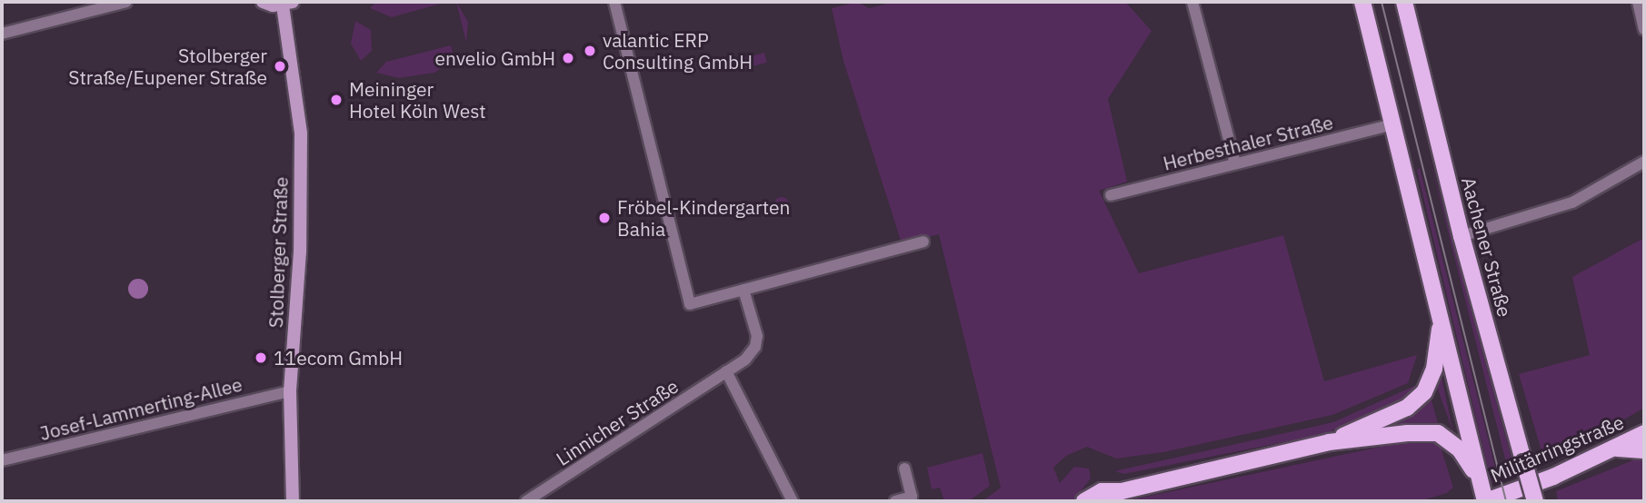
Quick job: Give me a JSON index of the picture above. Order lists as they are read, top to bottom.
{
  "streets": {
    "main road": ["Aachener Straße", "Militärringstraße"],
    "street": [
      "Herbesthaler Straße",
      "Stolberger Straße",
      "Josef-Lammerting-Allee",
      "Linnicher Straße"
    ]
  },
  "crossings": [
    ["Stolberger Straße", "Josef-Lammerting-Allee"]
  ],
  "places": [
    "valantic ERP Consulting GmbH",
    "envelio GmbH",
    "Stolberger Straße/Eupener Straße",
    "Meininger Hotel Köln West",
    "Fröbel-Kindergarten Bahia",
    "11ecom GmbH"
  ]
}
